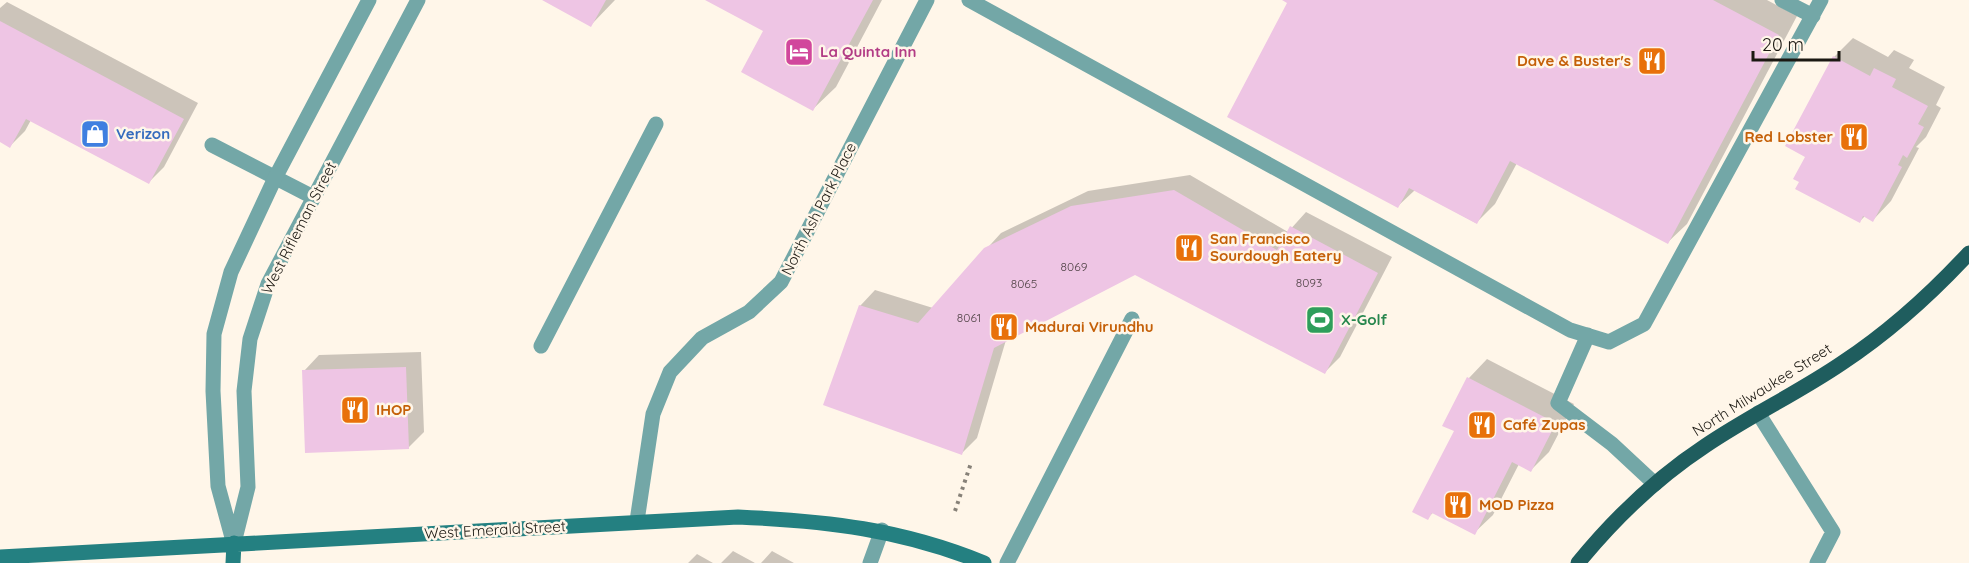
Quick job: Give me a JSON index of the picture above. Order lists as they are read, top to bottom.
{
  "streets": {
    "main road": ["West Rifleman Street", "North Milwaukee Street", "West Emerald Street"],
    "street": ["North Ash Park Place"]
  },
  "crossings": [
    ["North Ash Park Place", "West Emerald Street"],
    ["West Rifleman Street", "West Emerald Street"]
  ],
  "places": {
    "hotel": ["La Quinta Inn"],
    "restaurant": [
      "Dave & Buster's",
      "Red Lobster",
      "San Francisco Sourdough Eatery",
      "Madurai Virundhu",
      "IHOP",
      "Café Zupas",
      "MOD Pizza"
    ],
    "shop": ["Verizon"],
    "sports": ["X-Golf"]
  },
  "house_numbers": [
    "8069",
    "8093",
    "8065",
    "8061"
  ],
  "scale_bar": "20 m"
}
